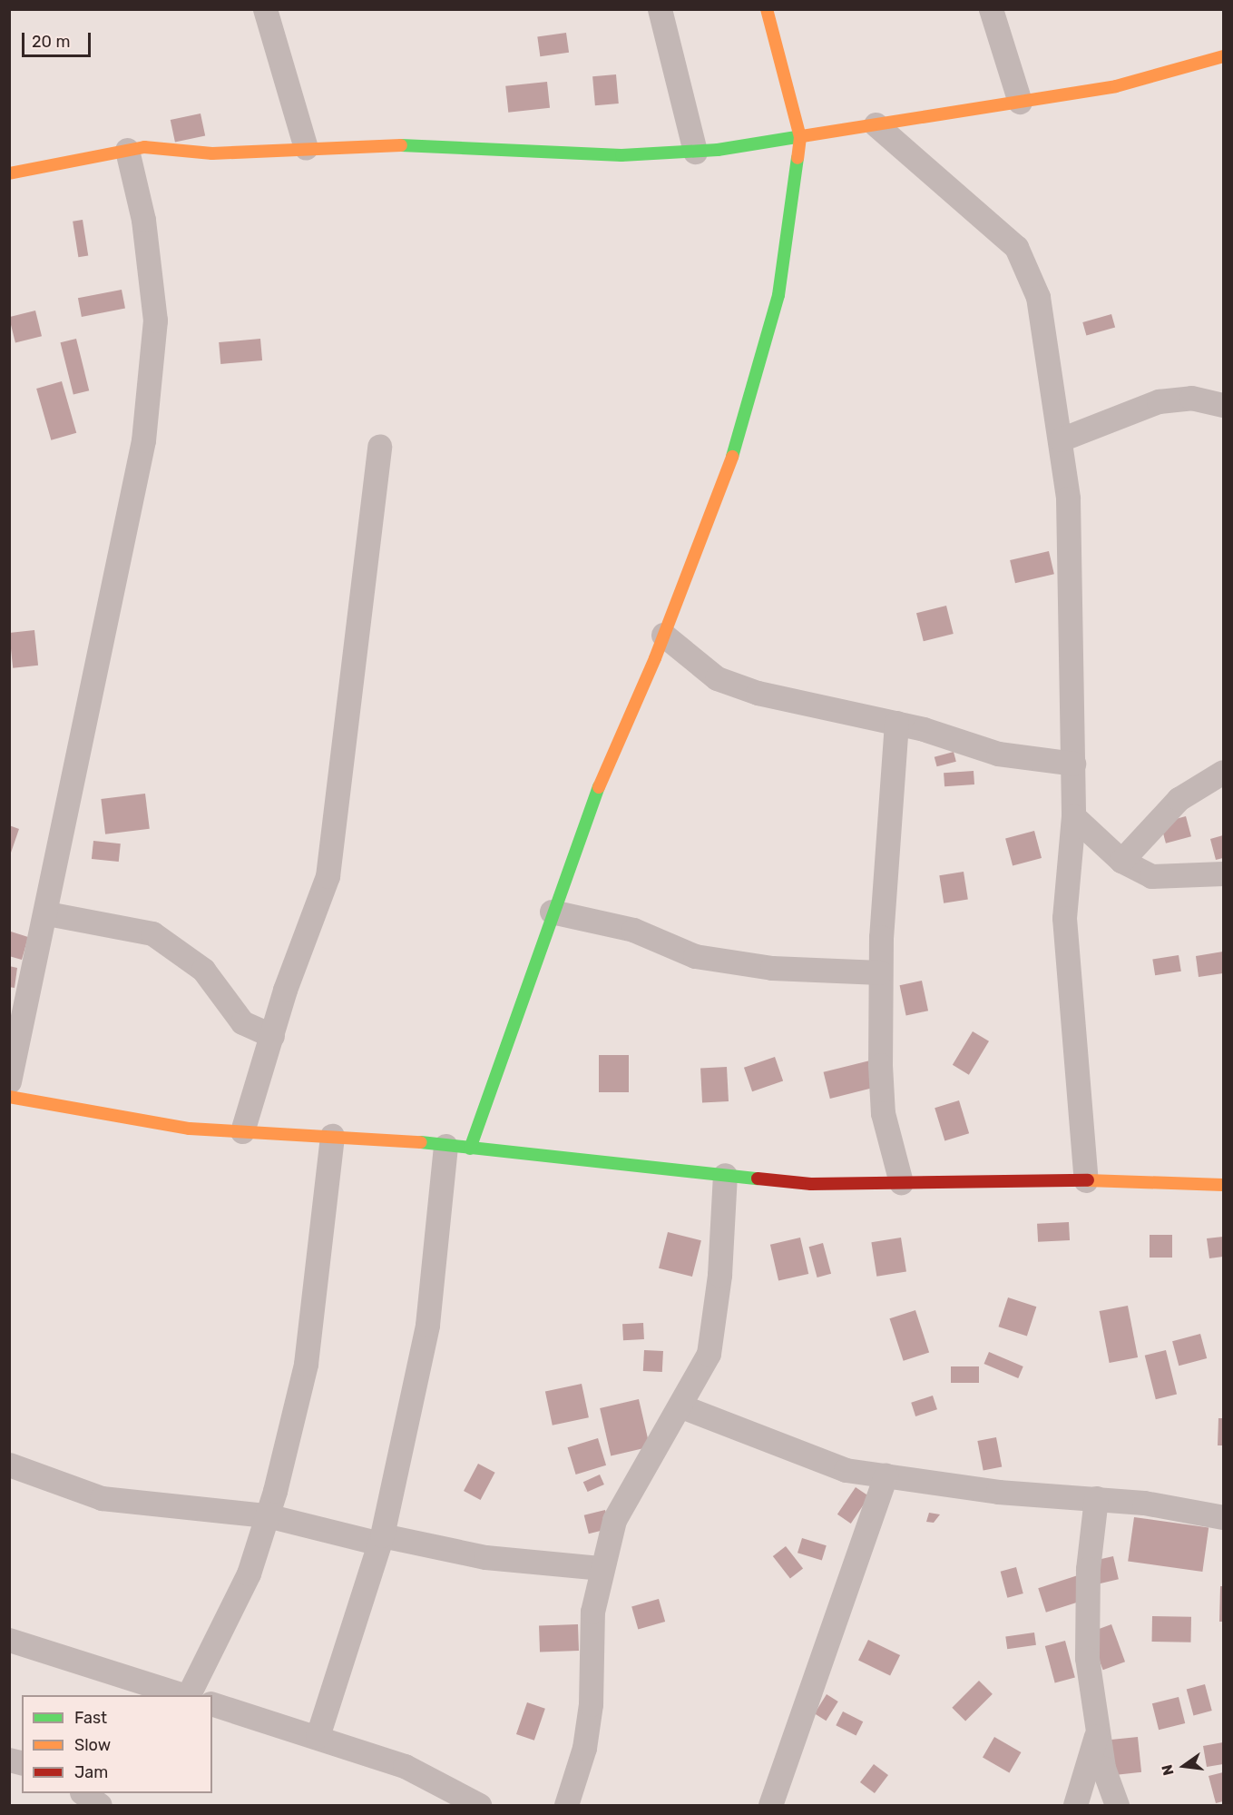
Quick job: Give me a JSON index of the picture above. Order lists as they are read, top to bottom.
{
  "legend": ["Fast", "Slow", "Jam"],
  "scale_bar": "20 m",
  "north": "left"
}
